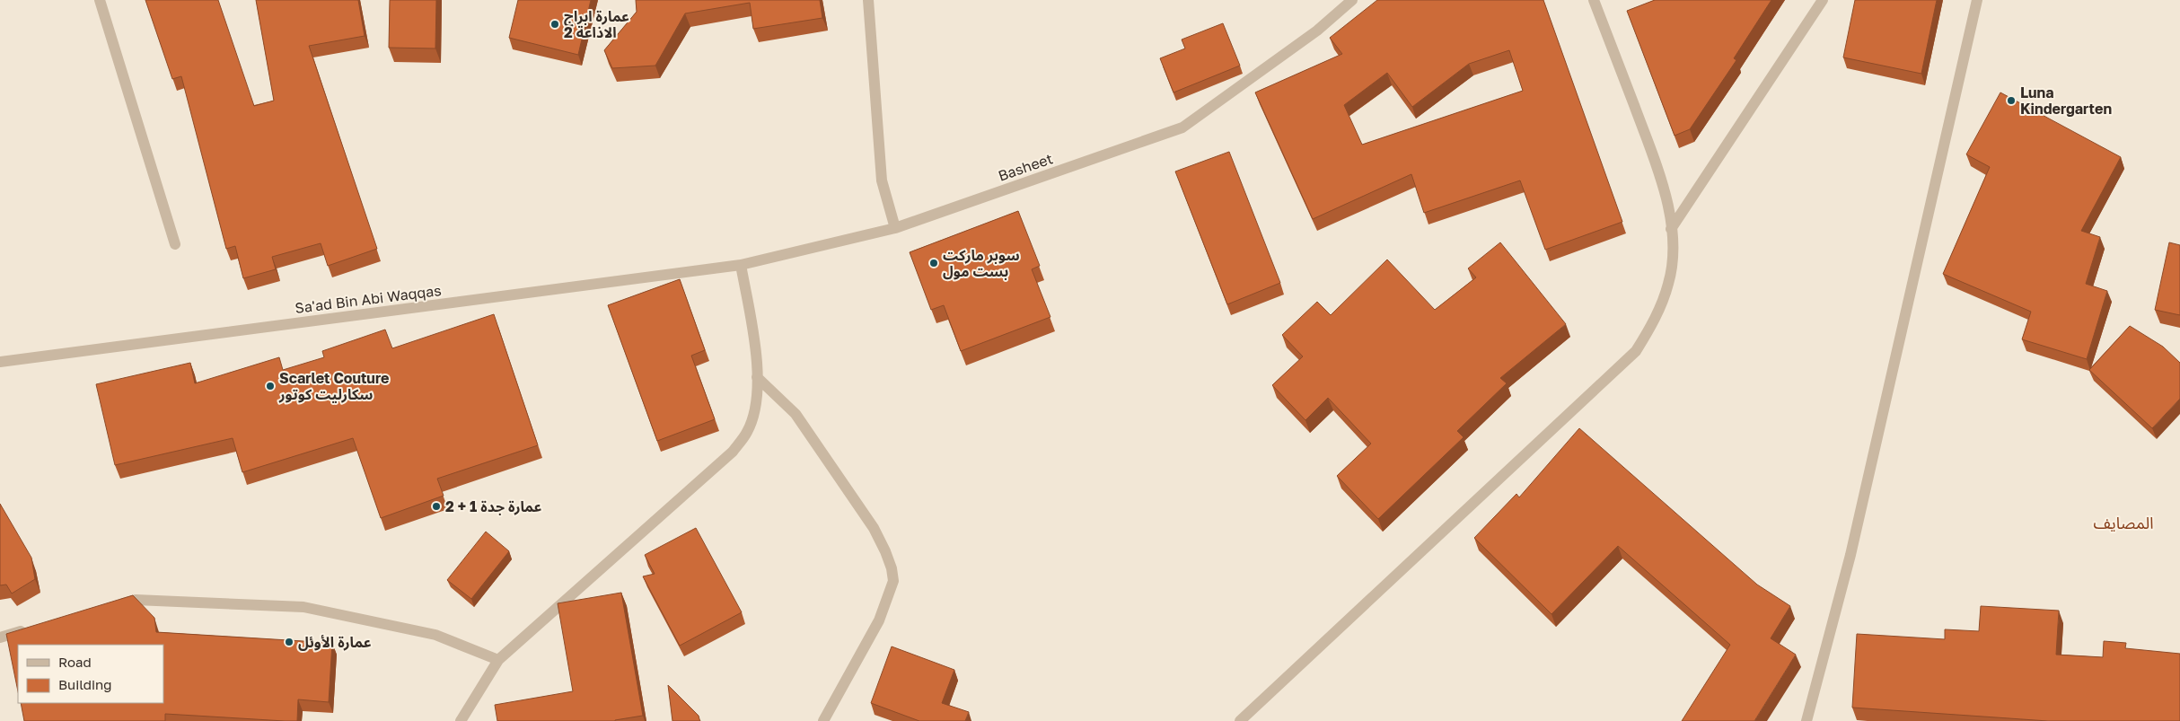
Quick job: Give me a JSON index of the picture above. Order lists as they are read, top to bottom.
{
  "streets": {
    "street": ["Basheet", "Sa'ad Bin Abi Waqqas"]
  },
  "crossings": [
    ["Basheet", "Sa'ad Bin Abi Waqqas"]
  ],
  "districts": ["المصايف"],
  "places": [
    "عمارة ابراج الاذاعة 2",
    "Luna Kindergarten",
    "سوبر ماركت بست مول",
    "Scarlet Couture سكارليت كوتور",
    "عمارة جدة 1 + 2",
    "عمارة الأوئل"
  ],
  "legend": ["Road", "Building"]
}
